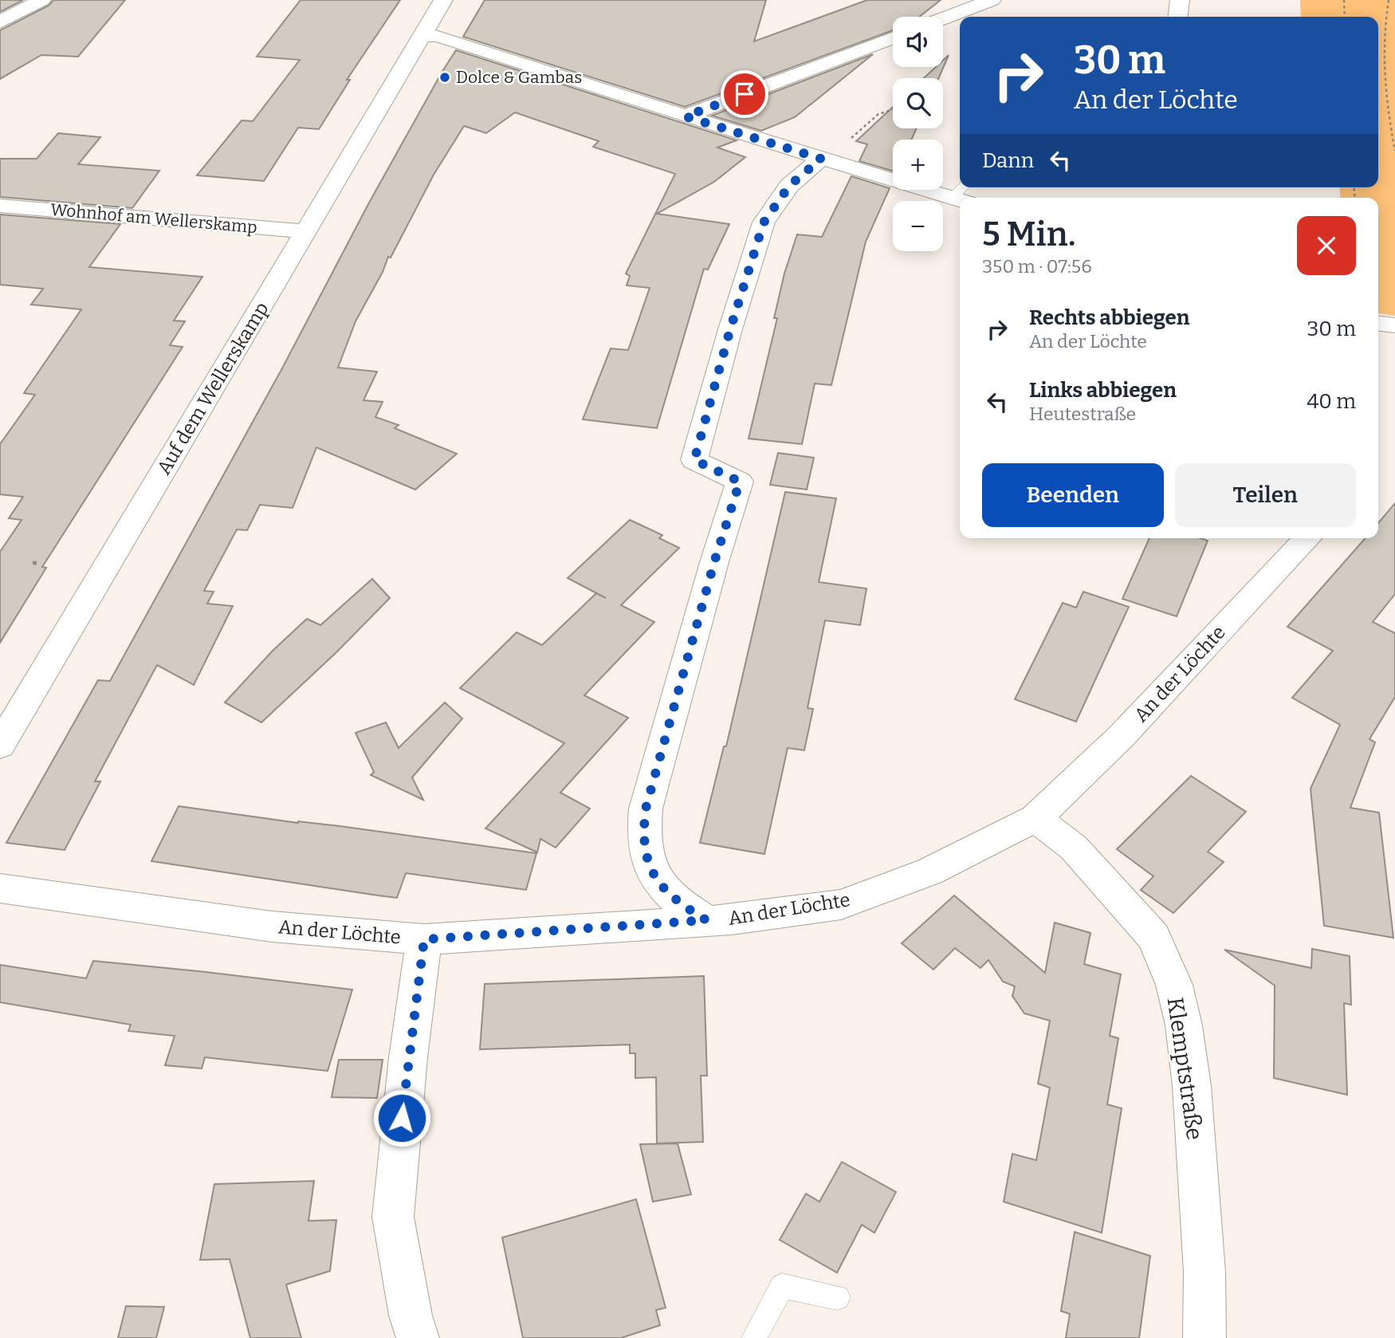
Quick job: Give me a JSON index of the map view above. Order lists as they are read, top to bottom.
{
  "streets": {
    "street": [
      "Wohnhof am Wellerskamp",
      "Auf dem Wellerskamp",
      "An der Löchte",
      "Klemptstraße"
    ]
  },
  "crossings": [
    ["Wohnhof am Wellerskamp", "Auf dem Wellerskamp"],
    ["An der Löchte", "Klemptstraße"]
  ],
  "places": ["Dolce & Gambas"],
  "page": {
    "map_buttons": ["+", "−"],
    "turn": ["30 m", "An der Löchte"],
    "then": "Dann",
    "heading": ["5 Min.", "350 m · 07:56"],
    "list": [
      {
        "name": "Rechts abbiegen",
        "note": "An der Löchte",
        "value": "30 m"
      },
      {
        "name": "Links abbiegen",
        "note": "Heutestraße",
        "value": "40 m"
      }
    ],
    "buttons": ["Beenden", "Teilen"]
  }
}
